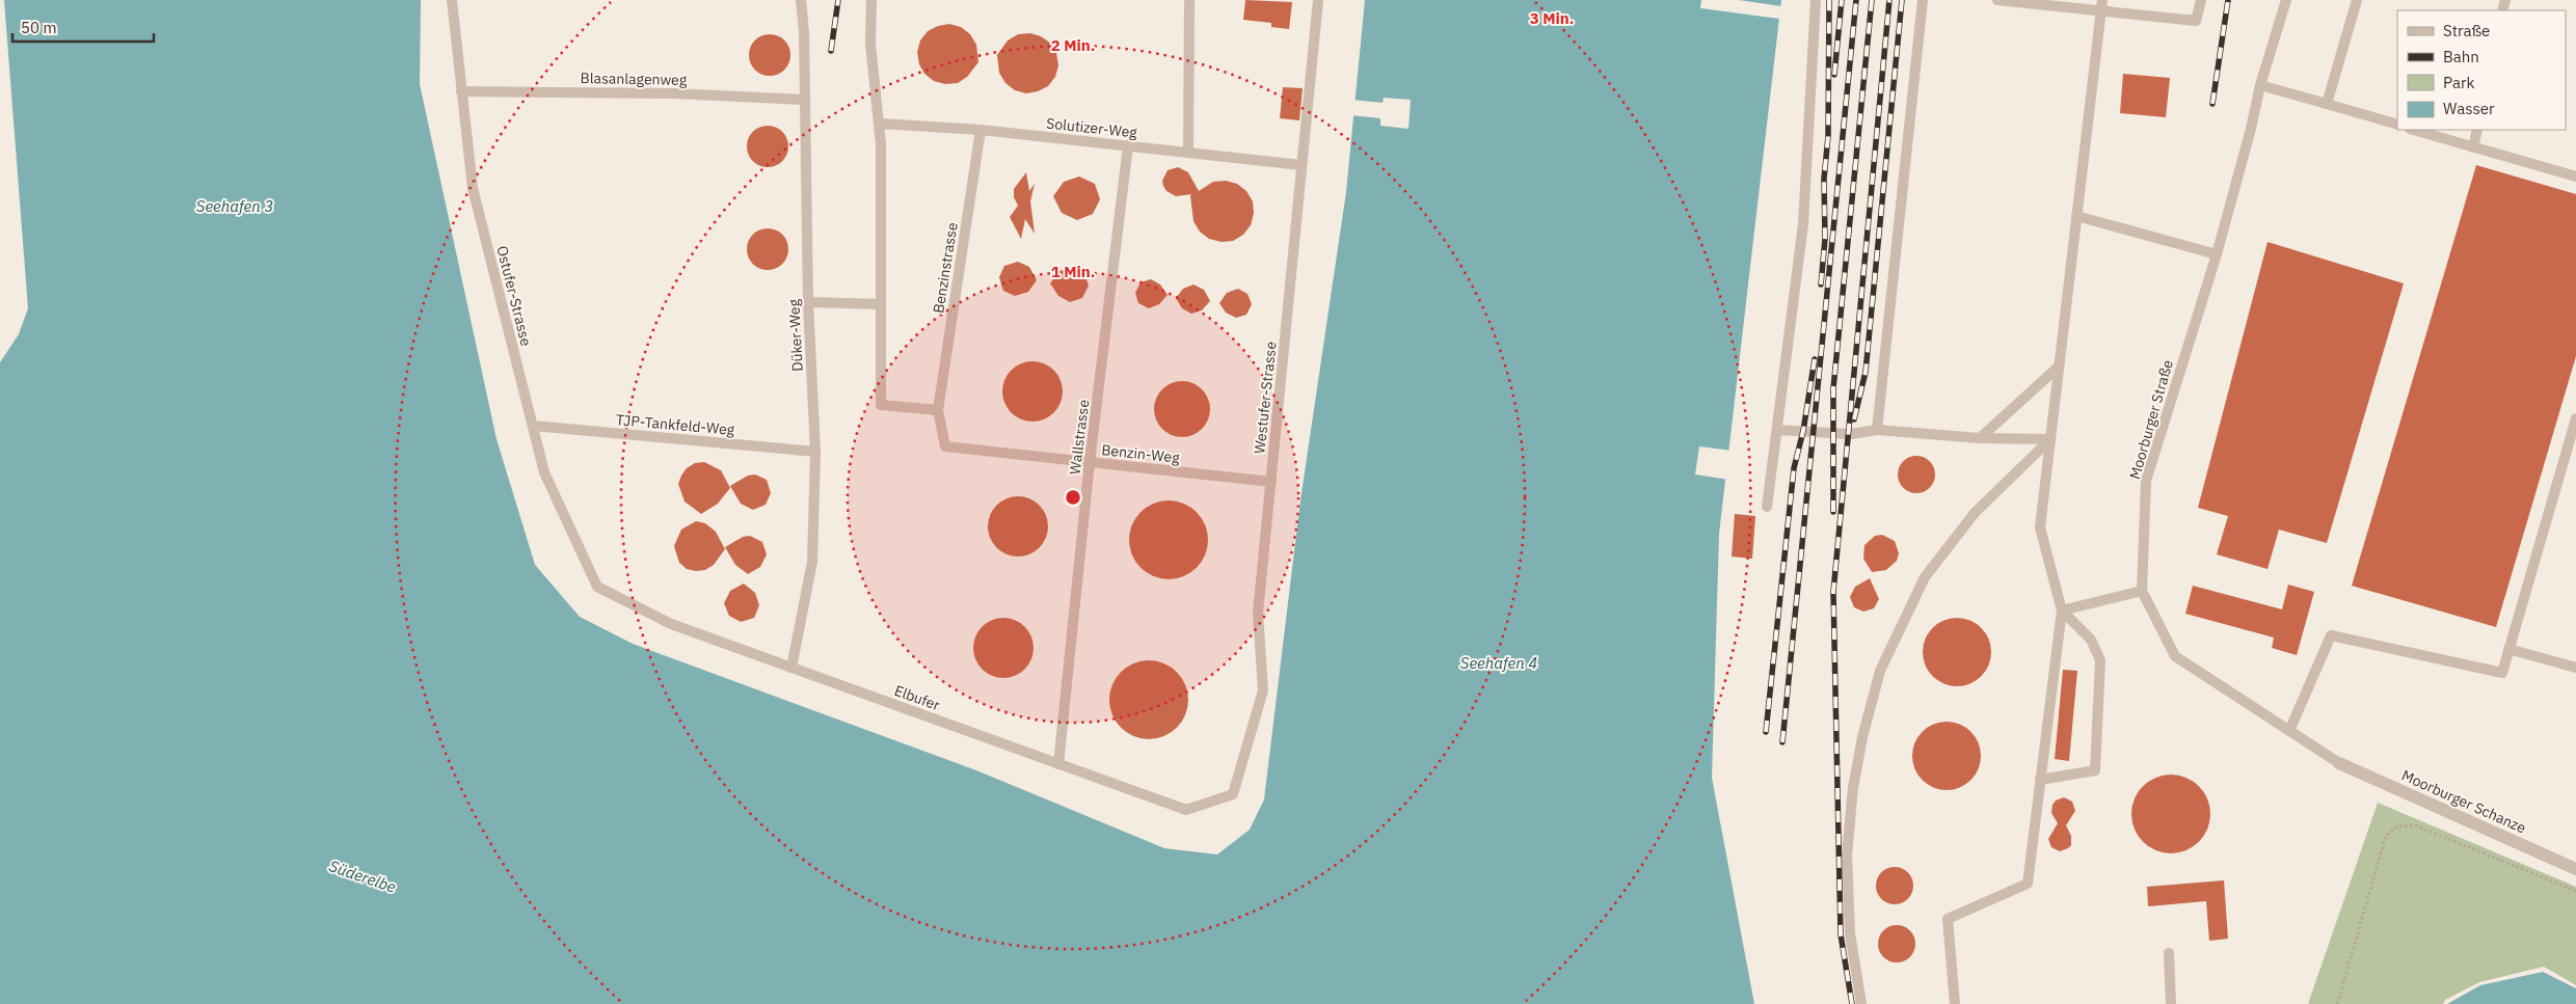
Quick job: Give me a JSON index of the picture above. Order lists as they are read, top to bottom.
{
  "streets": {
    "street": ["Moorburger Schanze"],
    "lane": [
      "Blasanlagenweg",
      "Solutizer-Weg",
      "Benzinstrasse",
      "Ostufer-Strasse",
      "Düker-Weg",
      "Westufer-Strasse",
      "Moorburger Straße",
      "TJP-Tankfeld-Weg",
      "Wallstrasse",
      "Benzin-Weg",
      "Elbufer"
    ]
  },
  "crossings": [
    ["Blasanlagenweg", "Ostufer-Strasse"],
    ["Blasanlagenweg", "Düker-Weg"],
    ["Solutizer-Weg", "Benzinstrasse"],
    ["Solutizer-Weg", "Westufer-Strasse"],
    ["Solutizer-Weg", "Wallstrasse"],
    ["Benzinstrasse", "Benzin-Weg"],
    ["Ostufer-Strasse", "TJP-Tankfeld-Weg"],
    ["Ostufer-Strasse", "Elbufer"],
    ["Düker-Weg", "TJP-Tankfeld-Weg"],
    ["Düker-Weg", "Elbufer"],
    ["Westufer-Strasse", "Benzin-Weg"],
    ["Westufer-Strasse", "Elbufer"],
    ["Moorburger Straße", "Moorburger Schanze"],
    ["Wallstrasse", "Benzin-Weg"],
    ["Wallstrasse", "Elbufer"]
  ],
  "water": ["Seehafen 3", "Seehafen 4", "Süderelbe"],
  "legend": [
    "Straße",
    "Bahn",
    "Park",
    "Wasser"
  ],
  "scale_bar": "50 m",
  "rings": ["3 Min.", "2 Min.", "1 Min."]
}
